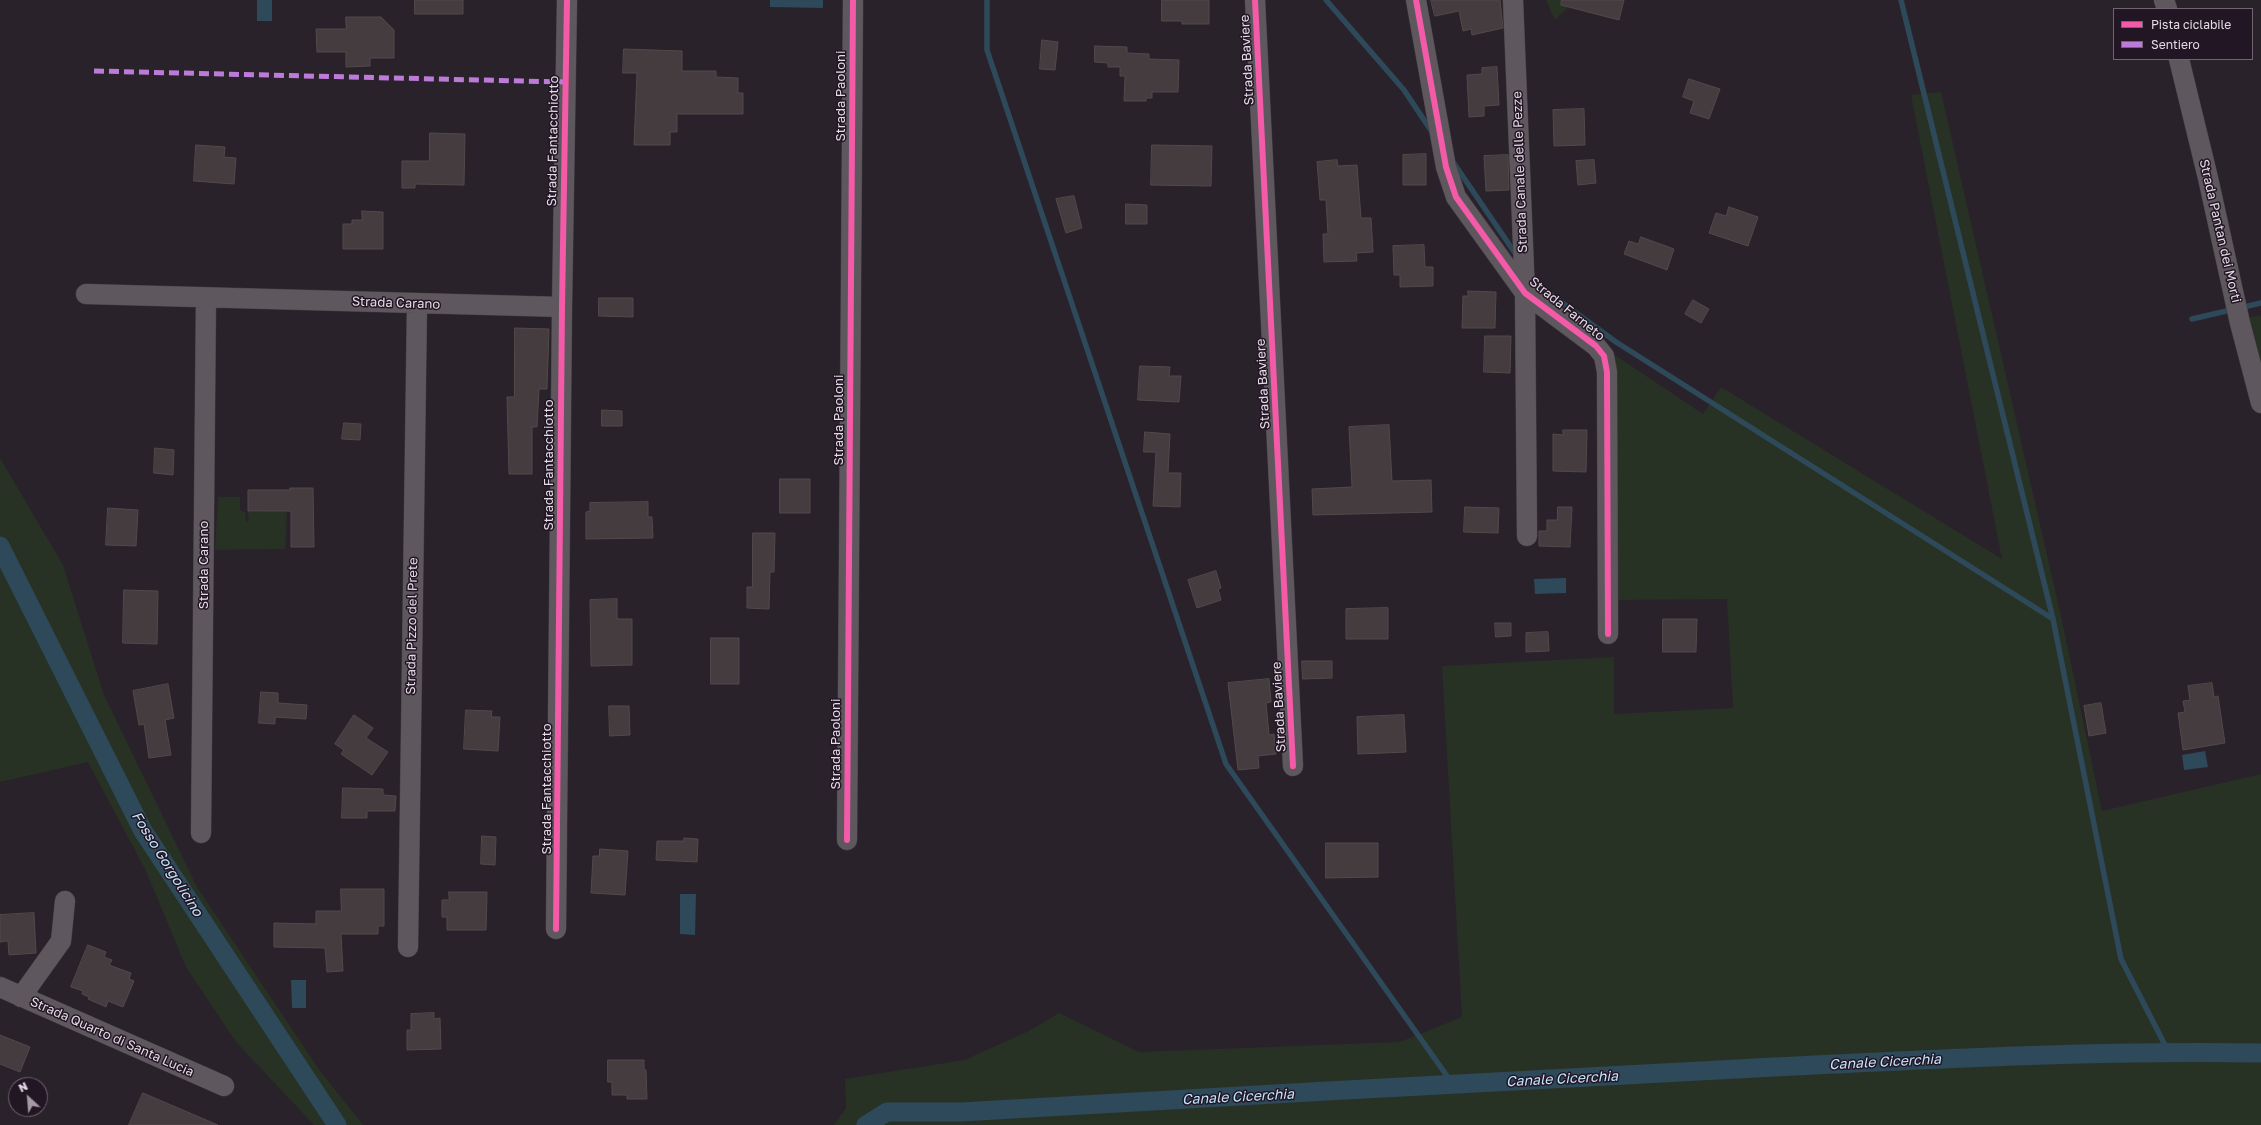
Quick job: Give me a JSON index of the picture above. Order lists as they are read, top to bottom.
{
  "streets": {
    "street": [
      "Strada Baviere",
      "Strada Paoloni",
      "Strada Fantacchiotto",
      "Strada Canale delle Pezze",
      "Strada Pantan dei Morti",
      "Strada Carano",
      "Strada Farneto",
      "Strada Pizzo del Prete",
      "Strada Quarto di Santa Lucia"
    ]
  },
  "crossings": [
    ["Strada Fantacchiotto", "Strada Carano"],
    ["Strada Canale delle Pezze", "Strada Farneto"],
    ["Strada Carano", "Strada Pizzo del Prete"]
  ],
  "water": ["Fosso Gorgolicino", "Canale Cicerchia"],
  "legend": ["Pista ciclabile", "Sentiero"],
  "north": "top left"
}
